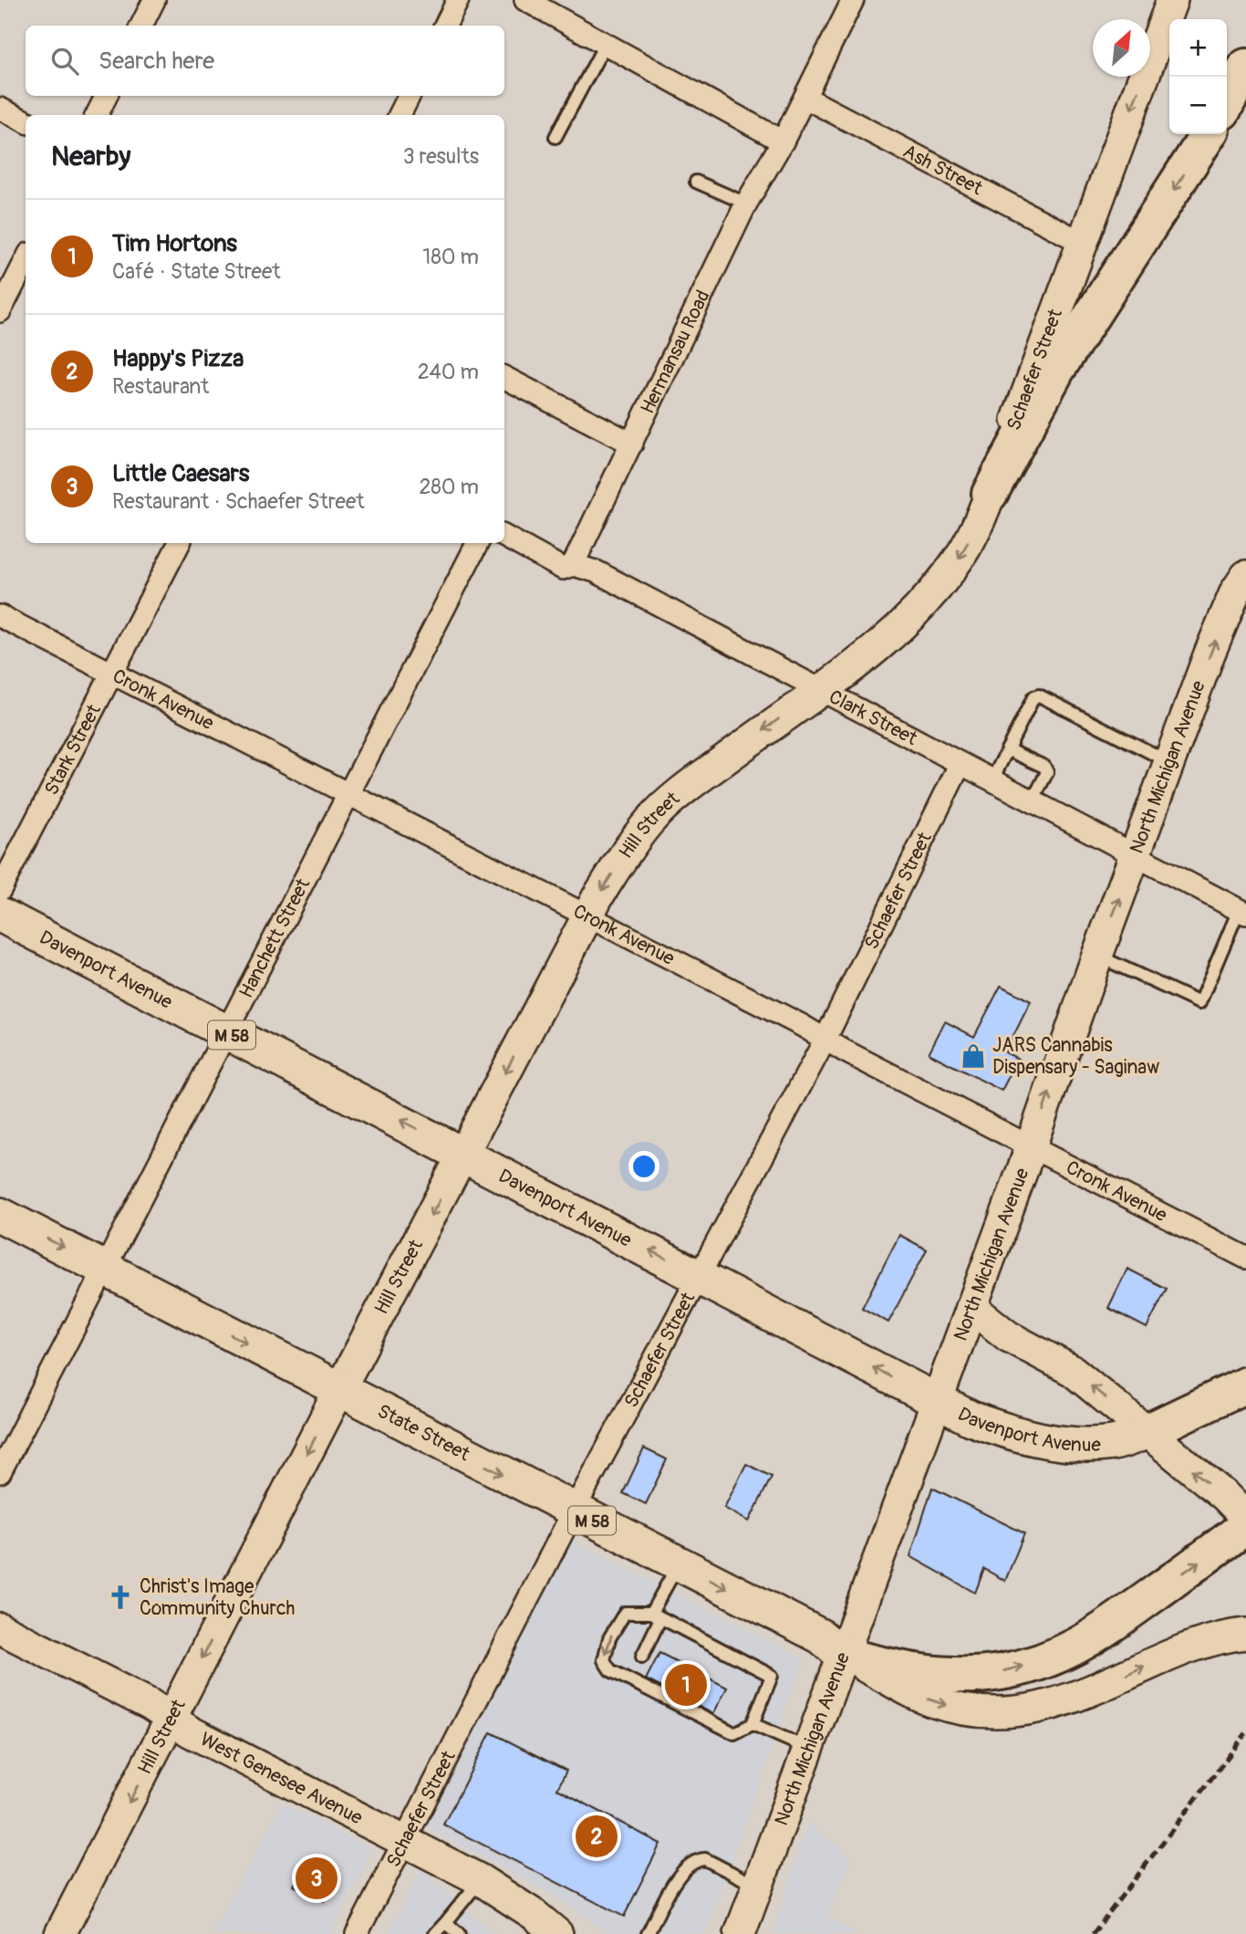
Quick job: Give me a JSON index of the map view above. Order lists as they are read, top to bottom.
{
  "streets": {
    "main road": [
      "Schaefer Street",
      "North Michigan Avenue",
      "Hill Street",
      "Davenport Avenue",
      "M 58",
      "State Street",
      "West Genesee Avenue"
    ],
    "street": [
      "Ash Street",
      "Hermansau Road",
      "Cronk Avenue",
      "Clark Street",
      "Stark Street",
      "Hanchett Street"
    ]
  },
  "crossings": [
    ["Ash Street", "Hermansau Road"],
    ["Ash Street", "Schaefer Street"],
    ["Hermansau Road", "Clark Street"],
    ["Schaefer Street", "Cronk Avenue"],
    ["Schaefer Street", "Clark Street"],
    ["Schaefer Street", "Hill Street"],
    ["Schaefer Street", "Davenport Avenue"],
    ["Schaefer Street", "State Street"],
    ["Schaefer Street", "West Genesee Avenue"],
    ["Cronk Avenue", "Stark Street"],
    ["Cronk Avenue", "North Michigan Avenue"],
    ["Cronk Avenue", "Hill Street"],
    ["Cronk Avenue", "Hanchett Street"],
    ["Clark Street", "North Michigan Avenue"],
    ["Clark Street", "Hill Street"],
    ["North Michigan Avenue", "Davenport Avenue"],
    ["North Michigan Avenue", "State Street"],
    ["Hill Street", "Davenport Avenue"],
    ["Hill Street", "State Street"],
    ["Hill Street", "West Genesee Avenue"],
    ["Hanchett Street", "Davenport Avenue"],
    ["Hanchett Street", "State Street"]
  ],
  "one_way": [
    "North Michigan Avenue",
    "Hill Street",
    "Davenport Avenue",
    "State Street"
  ],
  "places": {
    "shop": ["JARS Cannabis Dispensary - Saginaw"],
    "church": ["Christ's Image Community Church"]
  },
  "north": "top right",
  "page": {
    "map_buttons": ["+", "−"],
    "search": "Search here",
    "heading": ["Nearby", "3 results"],
    "list": [
      {
        "mark": "1",
        "name": "Tim Hortons",
        "note": "Café · State Street",
        "value": "180 m"
      },
      {
        "mark": "2",
        "name": "Happy's Pizza",
        "note": "Restaurant",
        "value": "240 m"
      },
      {
        "mark": "3",
        "name": "Little Caesars",
        "note": "Restaurant · Schaefer Street",
        "value": "280 m"
      }
    ],
    "pins": ["1", "2", "3"]
  }
}
